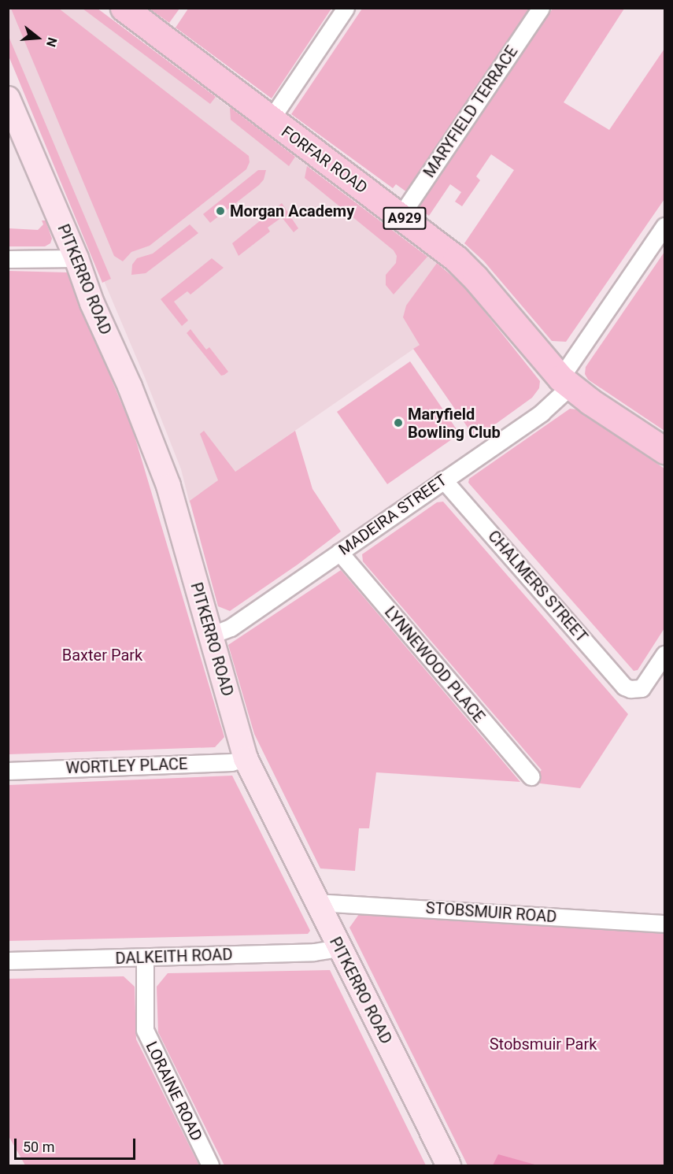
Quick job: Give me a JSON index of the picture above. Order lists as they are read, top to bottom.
{
  "streets": {
    "main road": ["FORFAR ROAD", "A929"],
    "street": [
      "MARYFIELD TERRACE",
      "PITKERRO ROAD",
      "MADEIRA STREET",
      "CHALMERS STREET",
      "LYNNEWOOD PLACE",
      "WORTLEY PLACE",
      "STOBSMUIR ROAD",
      "DALKEITH ROAD",
      "LORAINE ROAD"
    ]
  },
  "crossings": [
    ["MARYFIELD TERRACE", "FORFAR ROAD"],
    ["FORFAR ROAD", "MADEIRA STREET"],
    ["PITKERRO ROAD", "MADEIRA STREET"],
    ["PITKERRO ROAD", "WORTLEY PLACE"],
    ["PITKERRO ROAD", "STOBSMUIR ROAD"],
    ["PITKERRO ROAD", "DALKEITH ROAD"],
    ["MADEIRA STREET", "CHALMERS STREET"],
    ["MADEIRA STREET", "LYNNEWOOD PLACE"],
    ["DALKEITH ROAD", "LORAINE ROAD"]
  ],
  "parks": ["Baxter Park", "Stobsmuir Park"],
  "places": ["Morgan Academy", "Maryfield Bowling Club"],
  "scale_bar": "50 m",
  "north": "right"
}
